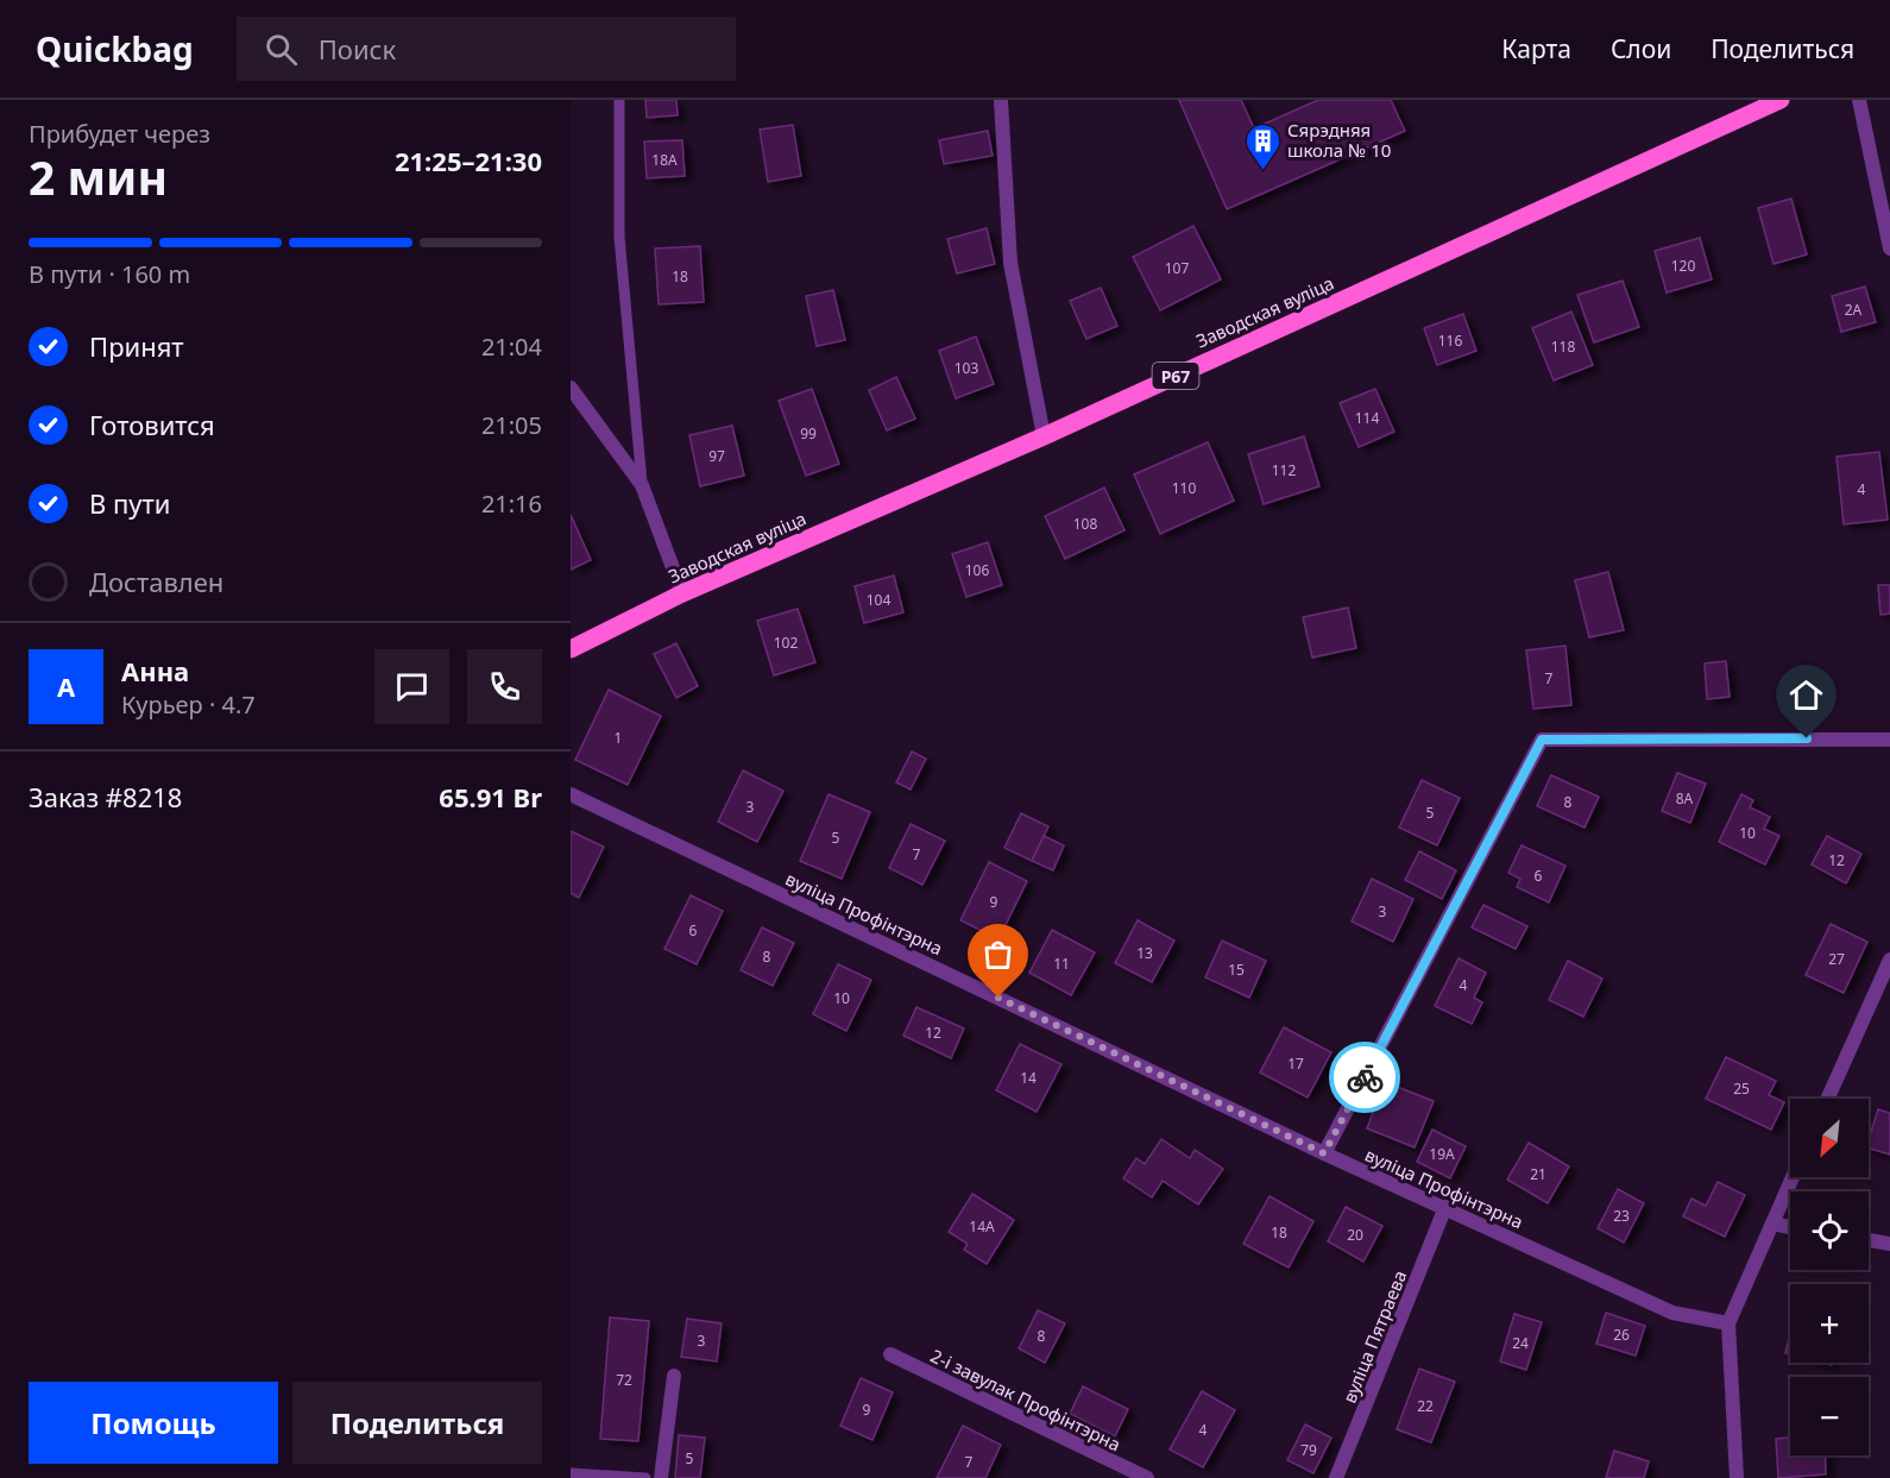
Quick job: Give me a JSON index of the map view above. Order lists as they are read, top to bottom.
{
  "streets": {
    "main road": ["Заводская вуліца", "Р67"],
    "street": ["вуліца Профінтэрна", "вуліца Пятраева", "2-і завулак Профінтэрна"]
  },
  "crossings": [
    ["вуліца Профінтэрна", "вуліца Пятраева"]
  ],
  "places": {
    "building": ["Сярэдняя школа № 10"]
  },
  "house_numbers": [
    "18А",
    "120",
    "107",
    "18",
    "2А",
    "116",
    "118",
    "103",
    "114",
    "99",
    "97",
    "112",
    "110",
    "4",
    "108",
    "106",
    "104",
    "102",
    "7",
    "1",
    "8А",
    "8",
    "3",
    "5",
    "10",
    "5",
    "7",
    "12",
    "6",
    "9",
    "3",
    "6",
    "13",
    "8",
    "27",
    "11",
    "15",
    "4",
    "10",
    "12",
    "17",
    "14",
    "25",
    "19А",
    "21",
    "23",
    "14А",
    "18",
    "20",
    "26",
    "8",
    "3",
    "24",
    "72",
    "22",
    "9",
    "4",
    "79",
    "5",
    "7"
  ],
  "north": "bottom left",
  "page": {
    "header": "Quickbag",
    "search": "Поиск",
    "nav": ["Карта", "Слои", "Поделиться"],
    "heading": ["2 мин", "Прибудет через", "21:25–21:30"],
    "panel": [
      "Анна",
      "Курьер · 4.7",
      "Заказ #8218",
      "65.91 Br"
    ],
    "bar": "В пути · 160 m",
    "list": [
      ["Принят", "21:04"],
      ["Готовится", "21:05"],
      ["В пути", "21:16"],
      "Доставлен"
    ],
    "round": "А",
    "map_buttons": ["+", "−"],
    "buttons": ["Помощь", "Поделиться"]
  }
}
